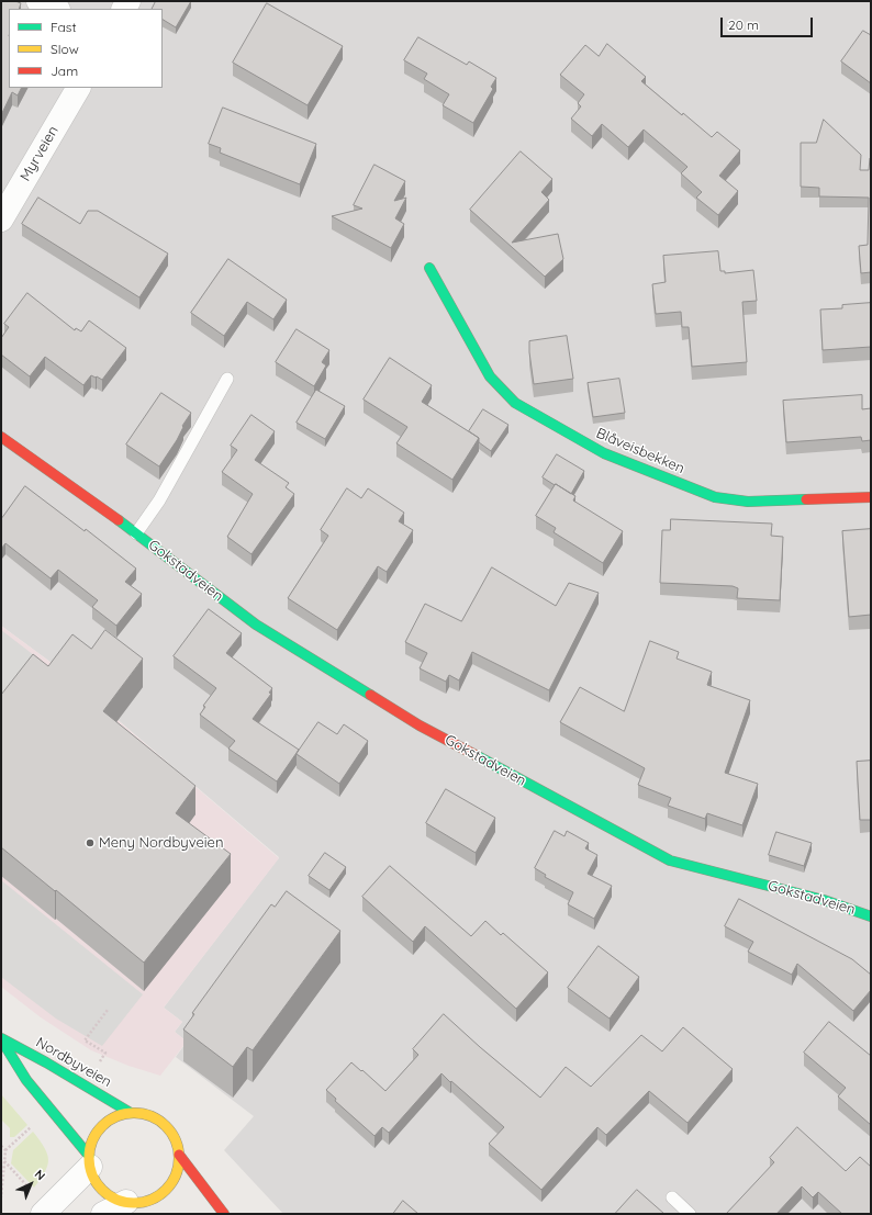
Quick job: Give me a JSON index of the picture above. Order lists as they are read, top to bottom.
{
  "streets": {
    "street": [
      "Myrveien",
      "Blåveisbekken",
      "Gokstadveien",
      "Nordbyveien"
    ]
  },
  "places": ["Meny Nordbyveien"],
  "legend": ["Fast", "Slow", "Jam"],
  "scale_bar": "20 m",
  "north": "top right"
}
